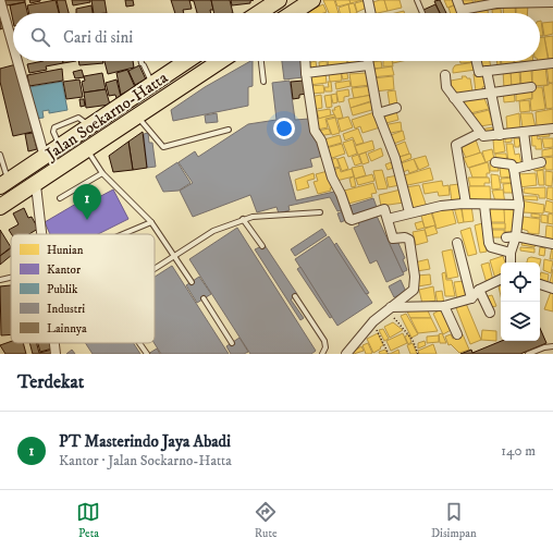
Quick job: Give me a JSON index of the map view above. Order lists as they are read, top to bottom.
{
  "streets": {
    "highway": ["Jalan Soekarno-Hatta"]
  },
  "legend": [
    "Hunian",
    "Kantor",
    "Publik",
    "Industri",
    "Lainnya"
  ],
  "page": {
    "search": "Cari di sini",
    "pins": "1",
    "heading": "Terdekat",
    "list": [
      {
        "mark": "1",
        "name": "PT Masterindo Jaya Abadi",
        "note": "Kantor · Jalan Soekarno-Hatta",
        "value": "140 m"
      }
    ],
    "nav": ["Peta", "Rute", "Disimpan"]
  }
}
